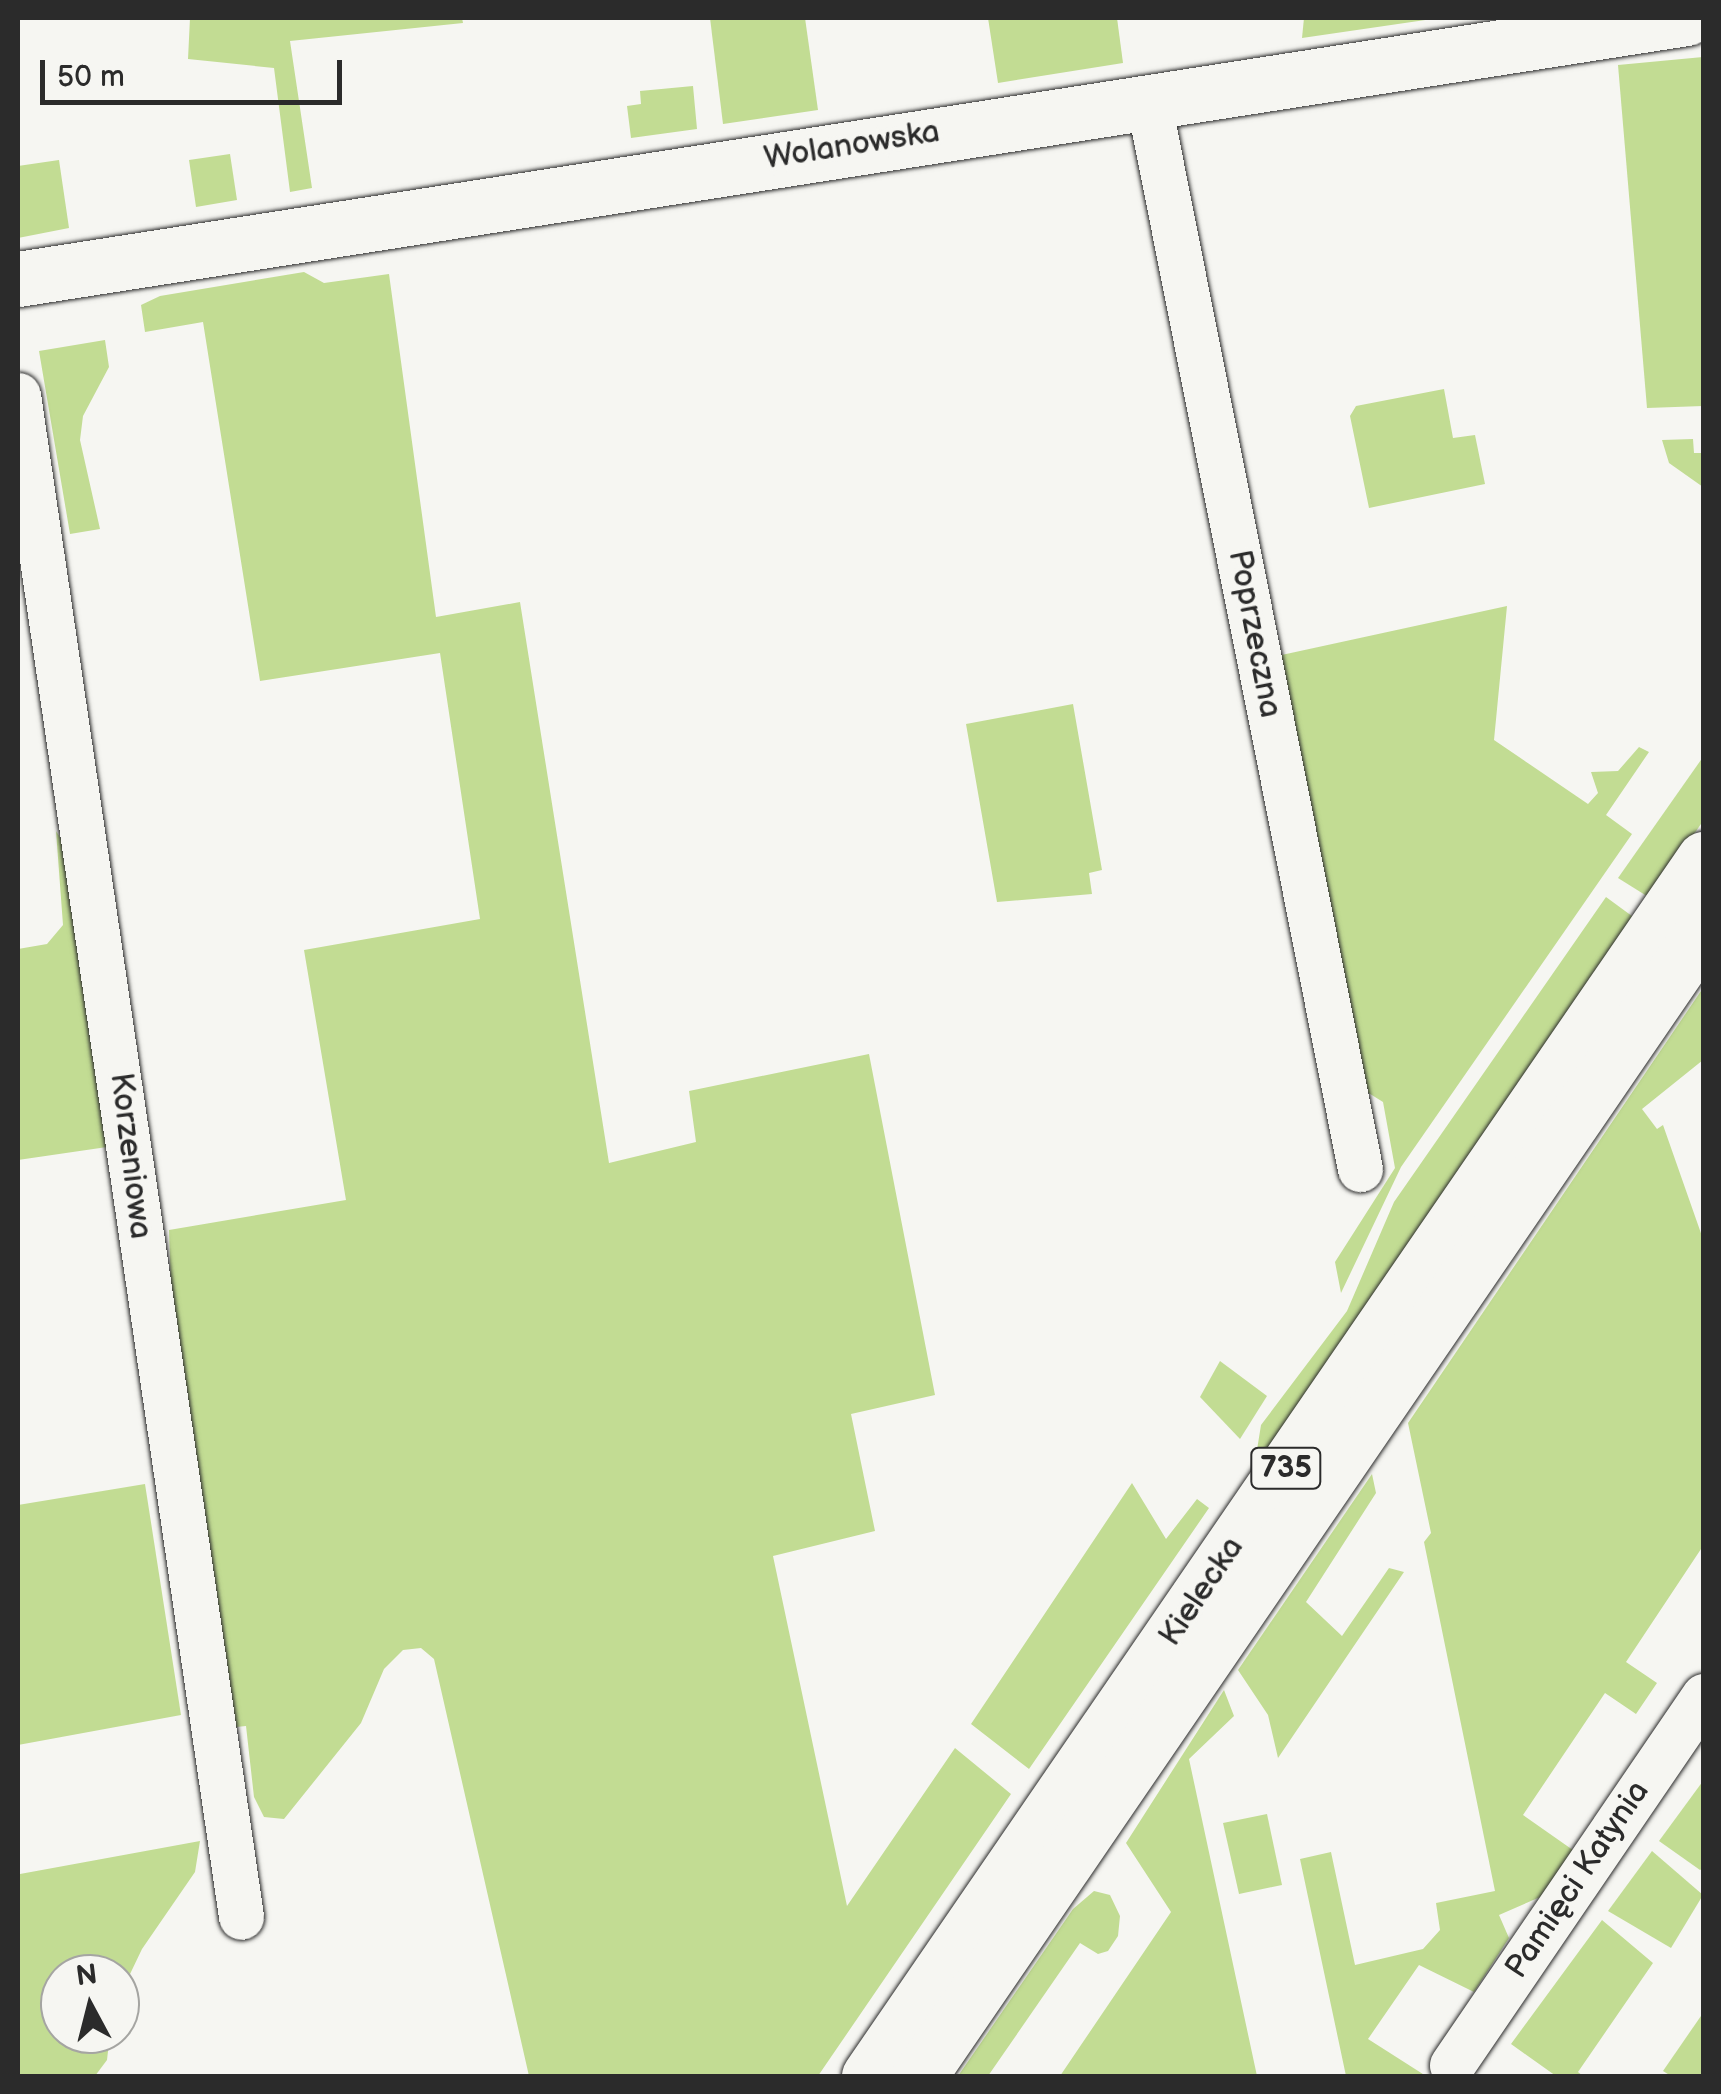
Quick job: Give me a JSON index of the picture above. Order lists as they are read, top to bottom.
{
  "streets": {
    "main road": ["Wolanowska", "735", "Kielecka"],
    "street": ["Poprzeczna", "Korzeniowa", "Pamięci Katynia"]
  },
  "crossings": [
    ["Wolanowska", "Poprzeczna"]
  ],
  "scale_bar": "50 m",
  "north": "top"
}
